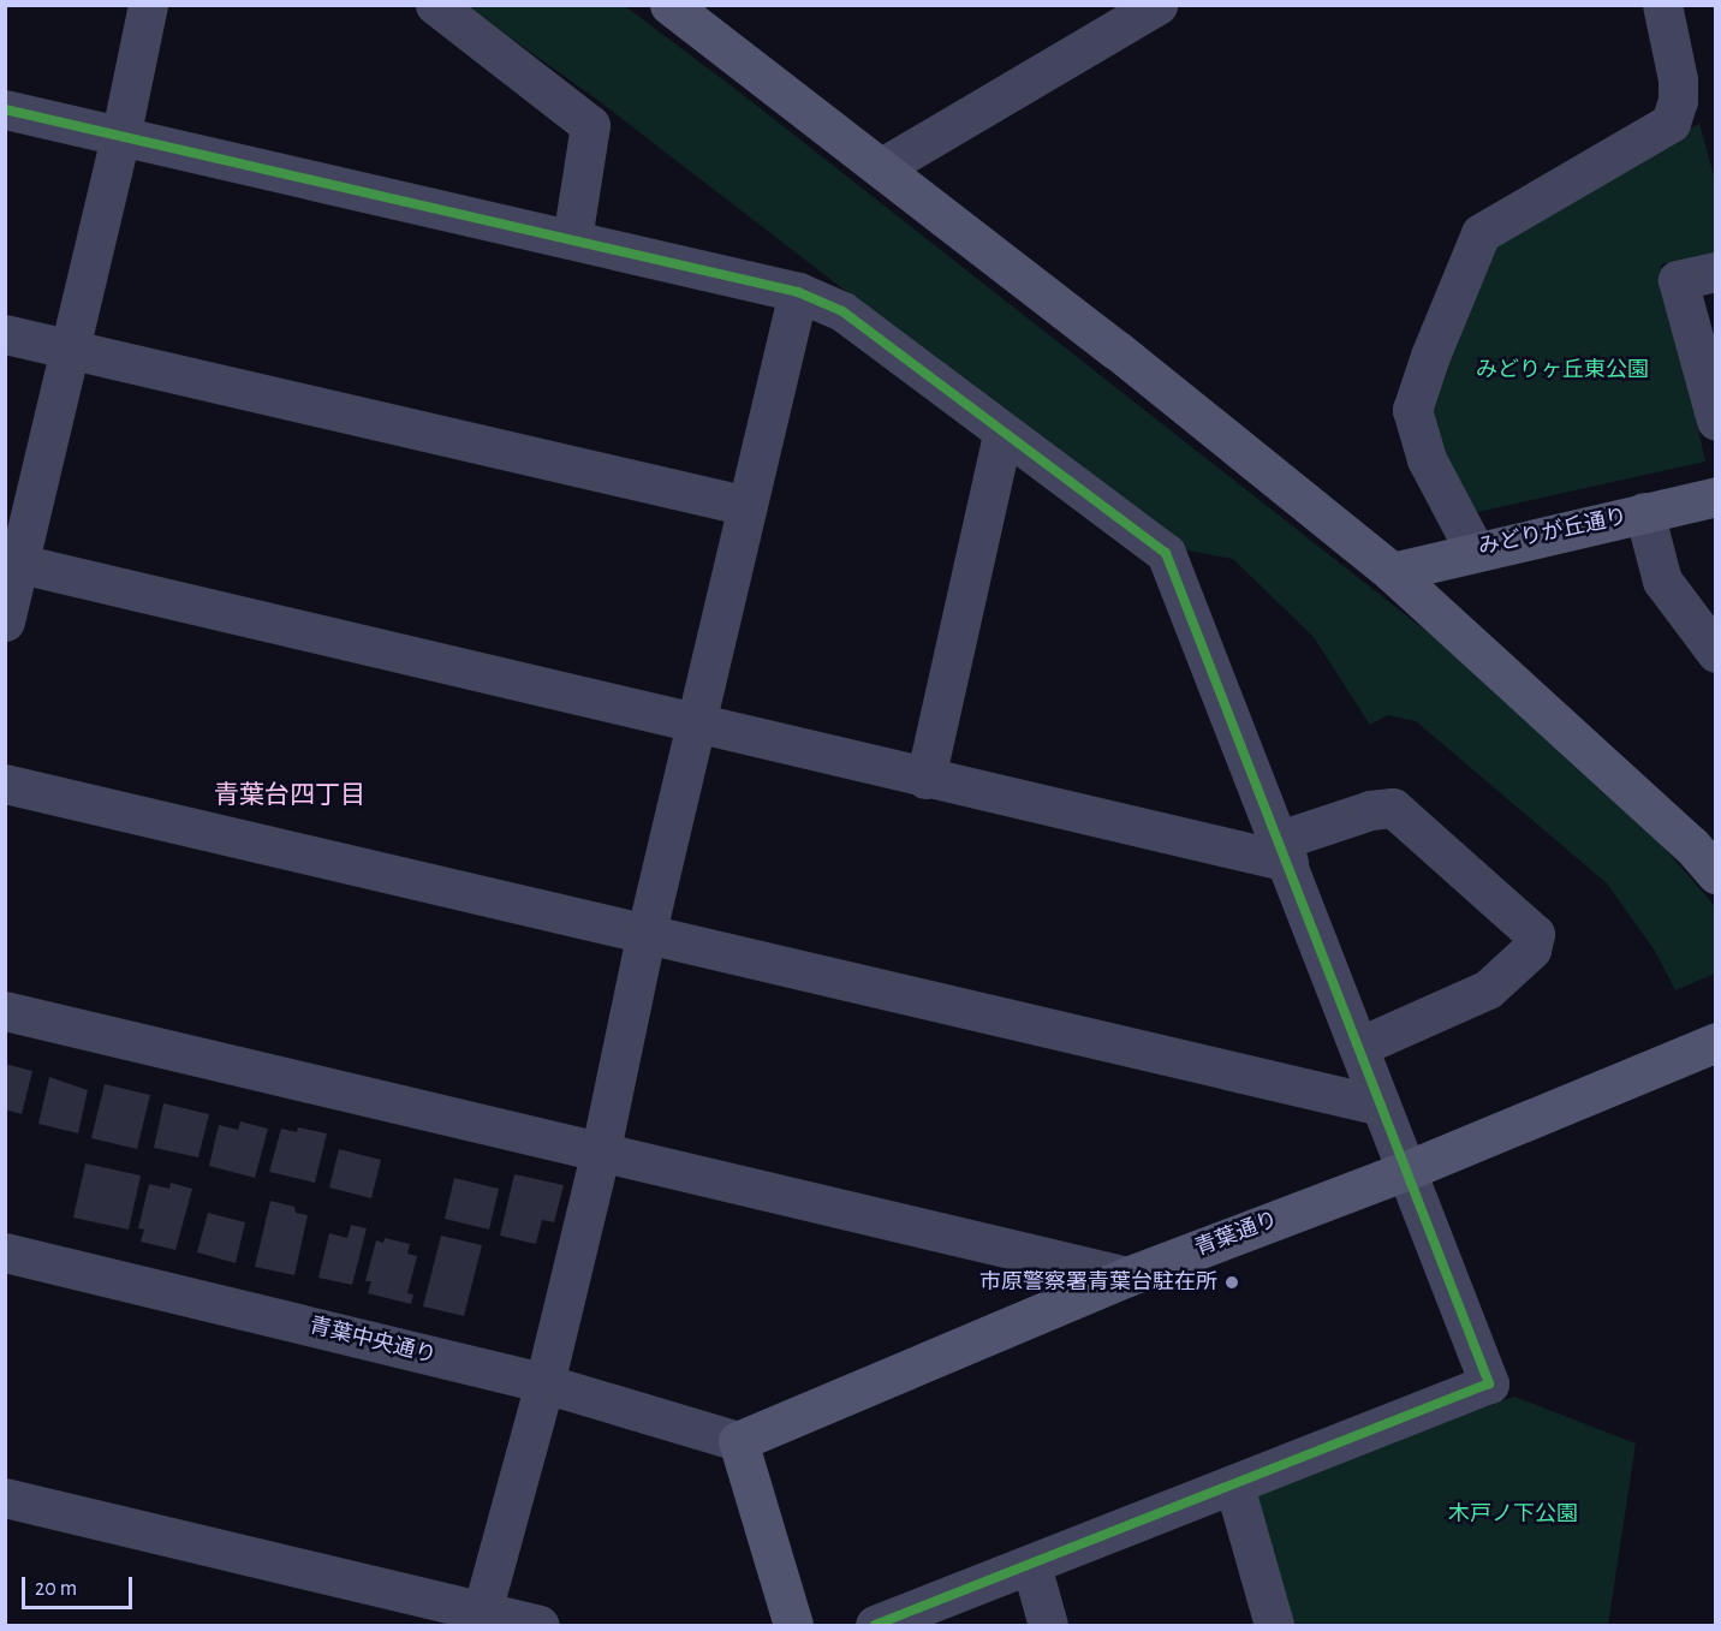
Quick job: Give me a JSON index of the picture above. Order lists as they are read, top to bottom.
{
  "streets": {
    "street": ["みどりが丘通り", "青葉通り", "青葉中央通り"]
  },
  "crossings": [
    ["青葉通り", "青葉中央通り"]
  ],
  "districts": ["青葉台四丁目"],
  "parks": ["みどりヶ丘東公園", "木戸ノ下公園"],
  "places": ["市原警察署青葉台駐在所"],
  "scale_bar": "20 m"
}
